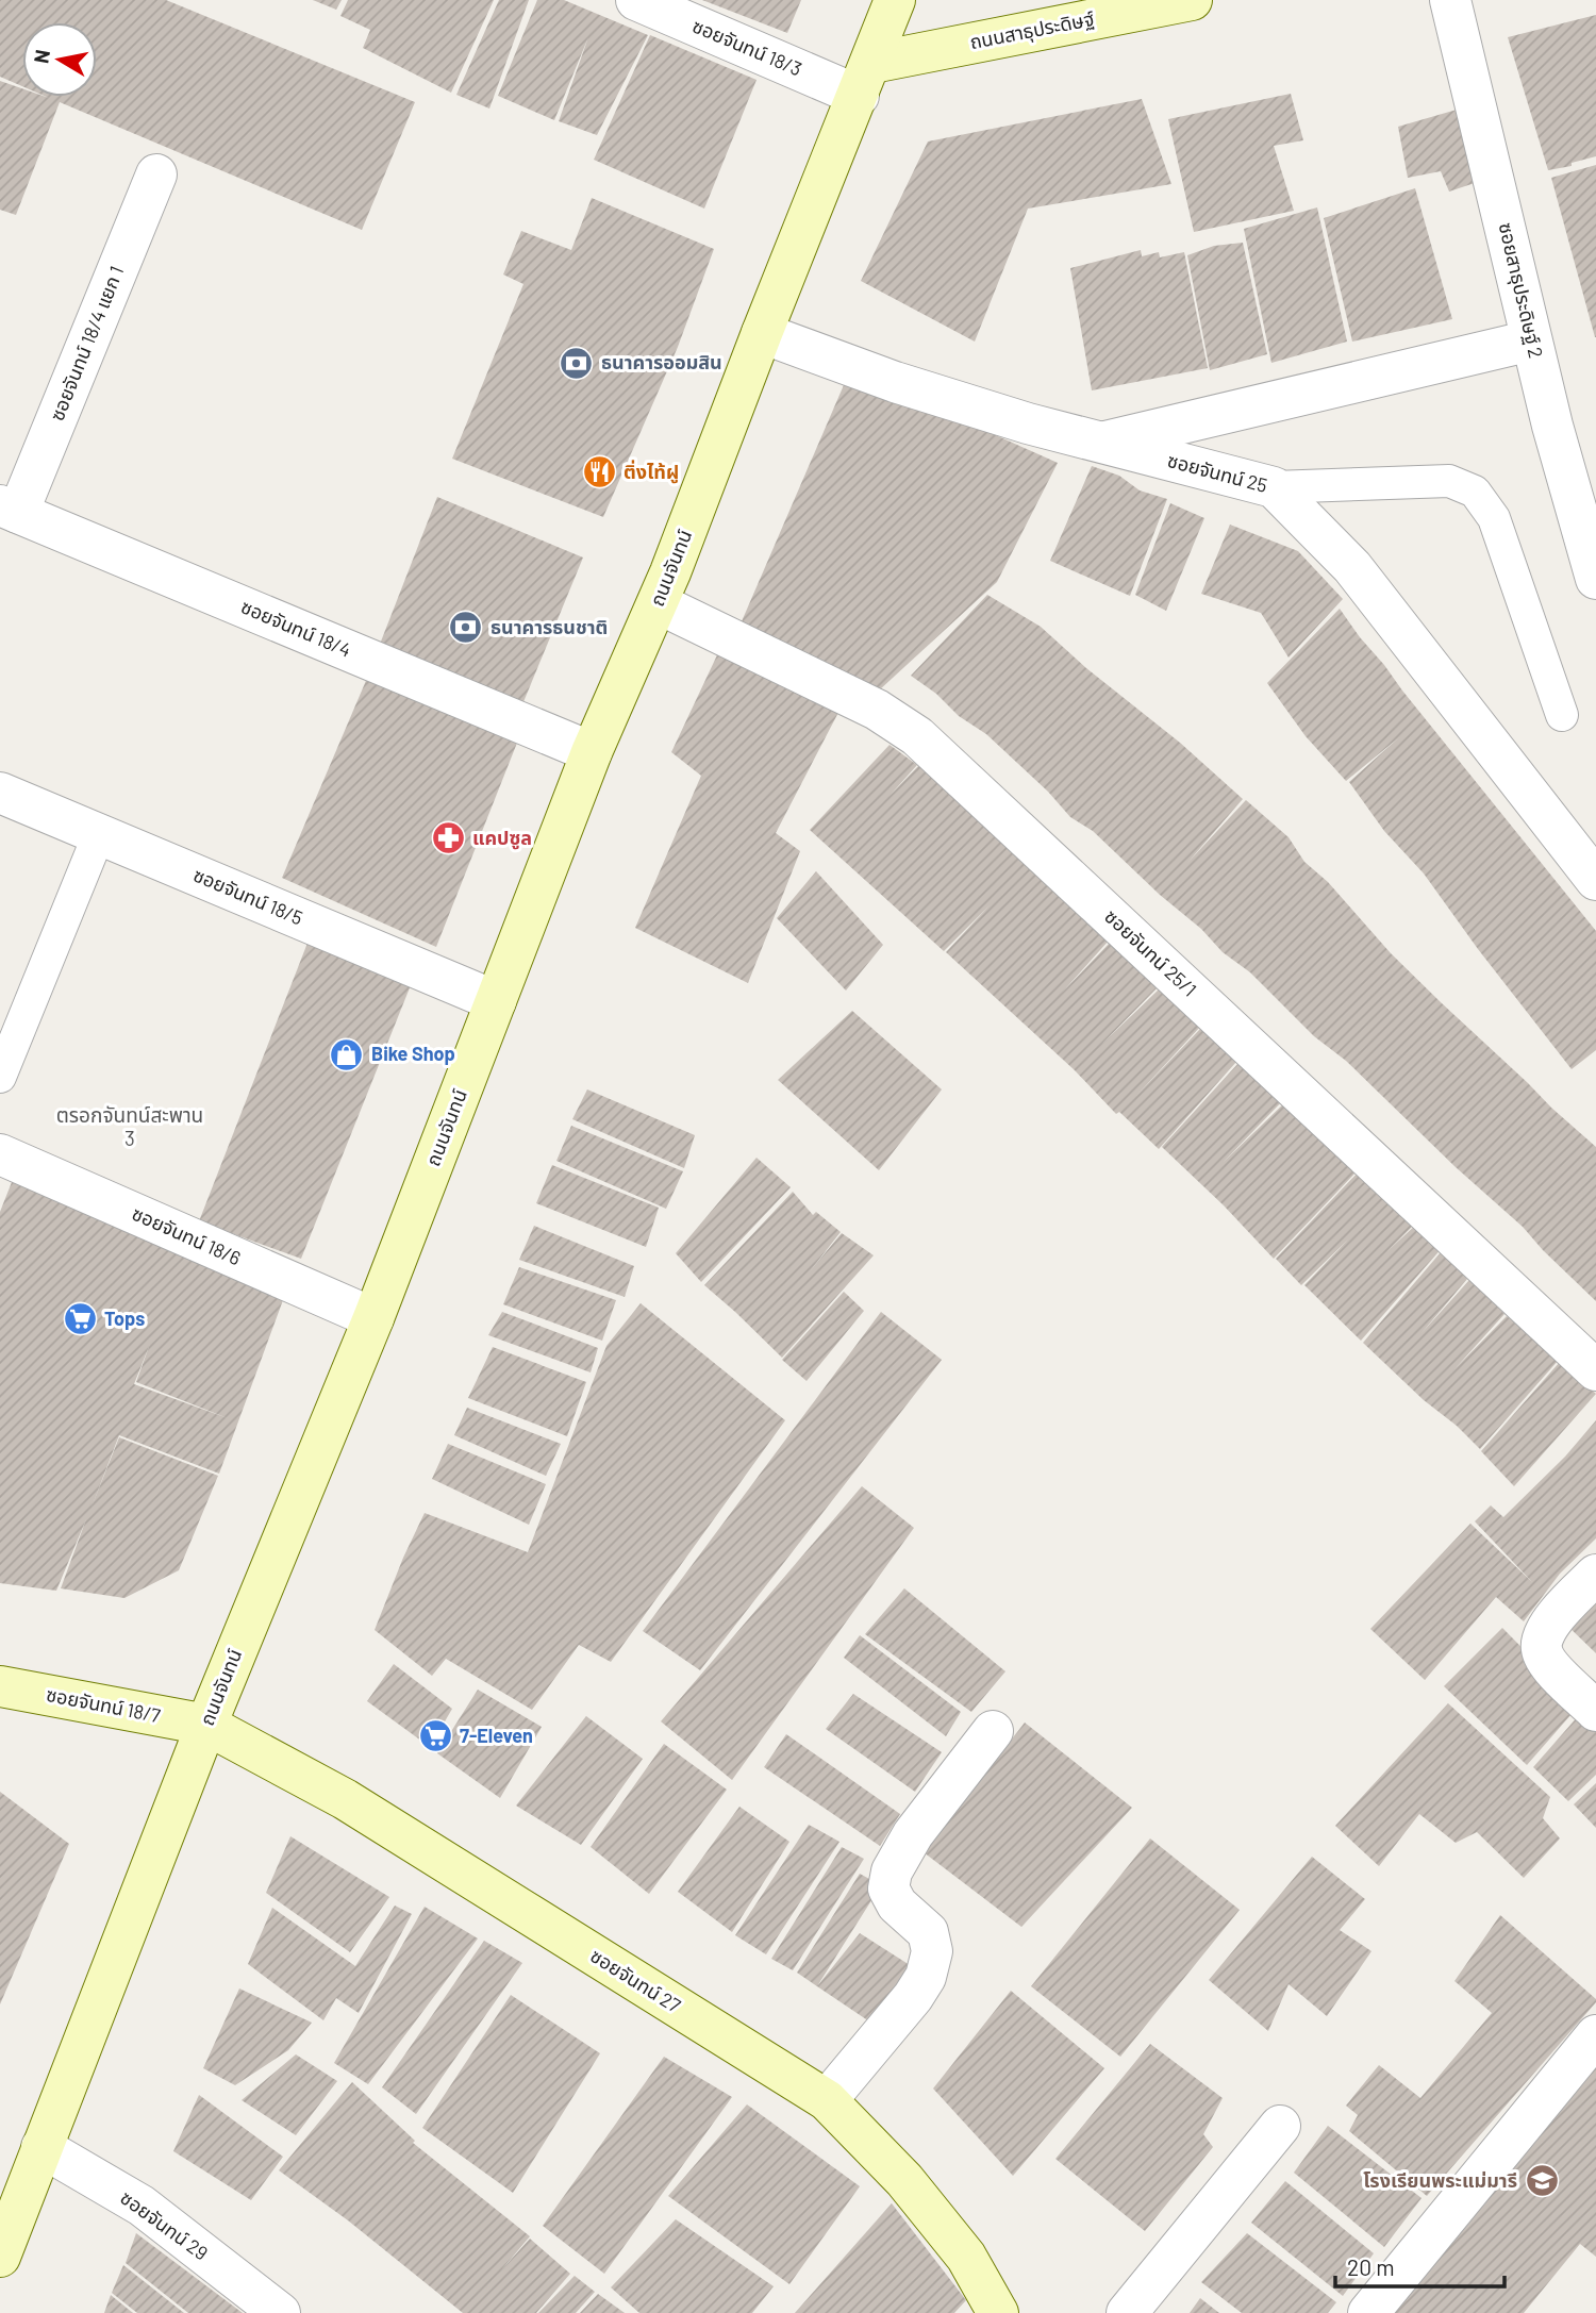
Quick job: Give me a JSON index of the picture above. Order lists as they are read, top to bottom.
{
  "streets": {
    "main road": [
      "ถนนสาธุประดิษฐ์",
      "ถนนจันทน์",
      "ซอยจันทน์ 18/7",
      "ซอยจันทน์ 27"
    ],
    "street": [
      "ซอยจันทน์ 18/3",
      "ซอยสาธุประดิษฐ์ 2",
      "ซอยจันทน์ 18/4 แยก 1",
      "ซอยจันทน์ 25",
      "ซอยจันทน์ 18/4",
      "ซอยจันทน์ 18/5",
      "ซอยจันทน์ 25/1",
      "ซอยจันทน์ 18/6",
      "ซอยจันทน์ 29"
    ]
  },
  "crossings": [
    ["ถนนสาธุประดิษฐ์", "ซอยจันทน์ 18/3"],
    ["ถนนสาธุประดิษฐ์", "ถนนจันทน์"],
    ["ซอยจันทน์ 18/3", "ถนนจันทน์"],
    ["ซอยจันทน์ 18/4 แยก 1", "ซอยจันทน์ 18/4"],
    ["ซอยจันทน์ 25", "ถนนจันทน์"],
    ["ถนนจันทน์", "ซอยจันทน์ 18/4"],
    ["ถนนจันทน์", "ซอยจันทน์ 18/5"],
    ["ถนนจันทน์", "ซอยจันทน์ 25/1"],
    ["ถนนจันทน์", "ซอยจันทน์ 18/6"],
    ["ถนนจันทน์", "ซอยจันทน์ 18/7"],
    ["ถนนจันทน์", "ซอยจันทน์ 27"],
    ["ถนนจันทน์", "ซอยจันทน์ 29"],
    ["ซอยจันทน์ 18/7", "ซอยจันทน์ 27"]
  ],
  "districts": ["ตรอกจันทน์สะพาน 3"],
  "places": {
    "bank": ["ธนาคารออมสิน", "ธนาคารธนชาติ"],
    "restaurant": ["ติ่งไท้ฝู"],
    "pharmacy": ["แคปซูล"],
    "shop": ["Bike Shop"],
    "supermarket": ["Tops", "7-Eleven"],
    "school or university": ["โรงเรียนพระแม่มารี"]
  },
  "scale_bar": "20 m",
  "north": "left"
}
